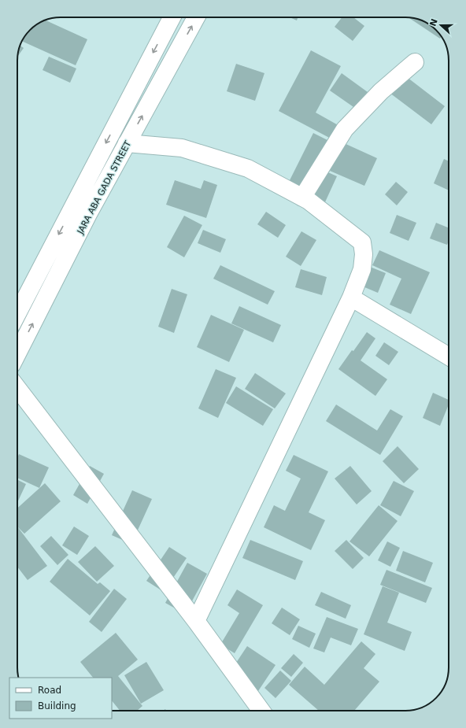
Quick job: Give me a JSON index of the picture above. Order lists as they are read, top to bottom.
{
  "streets": {
    "street": ["JARA ABA GADA STREET"]
  },
  "legend": ["Road", "Building"],
  "north": "left"
}
